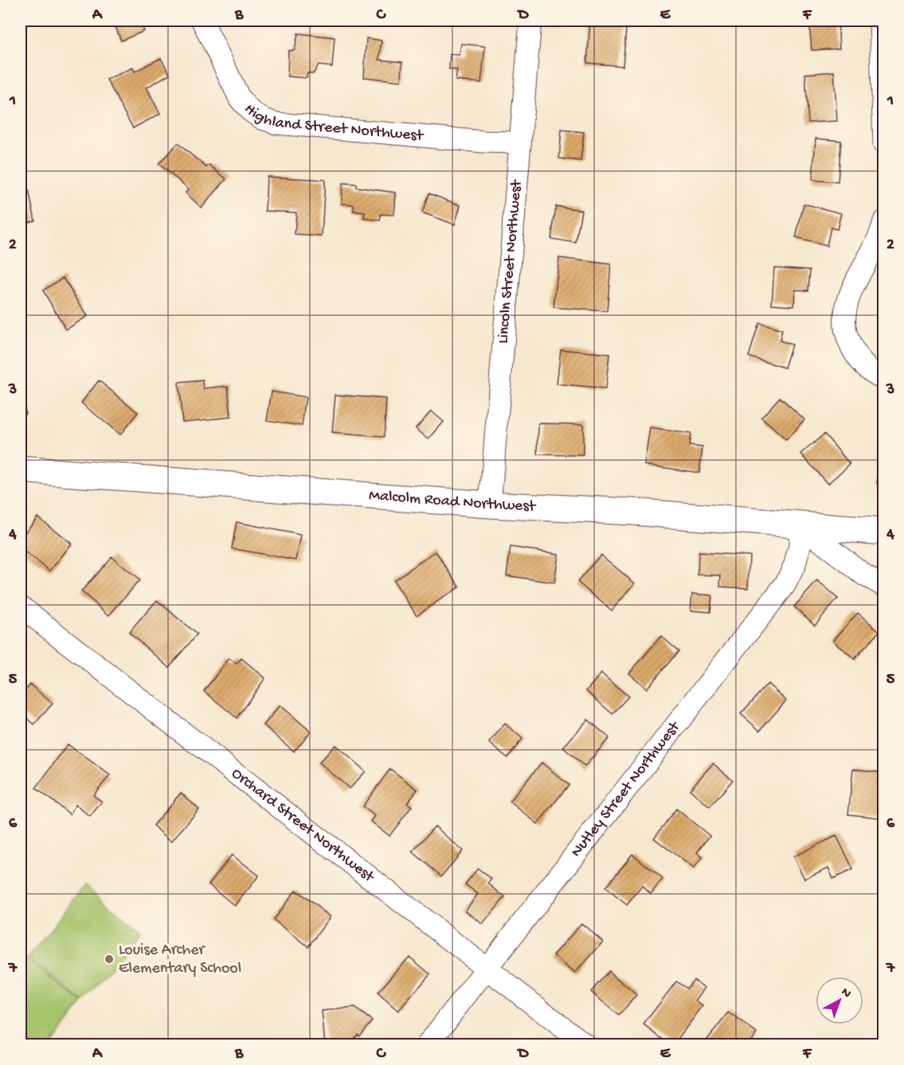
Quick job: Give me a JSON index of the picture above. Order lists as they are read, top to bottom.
{
  "streets": {
    "main road": ["Malcolm Road Northwest"],
    "street": [
      "Highland Street Northwest",
      "Lincoln Street Northwest",
      "Nutley Street Northwest",
      "Orchard Street Northwest"
    ]
  },
  "crossings": [
    ["Highland Street Northwest", "Lincoln Street Northwest"],
    ["Lincoln Street Northwest", "Malcolm Road Northwest"],
    ["Malcolm Road Northwest", "Nutley Street Northwest"],
    ["Nutley Street Northwest", "Orchard Street Northwest"]
  ],
  "places": ["Louise Archer Elementary School"],
  "north": "top right",
  "grid": {
    "columns": [
      "A",
      "B",
      "C",
      "D",
      "E",
      "F"
    ],
    "rows": [
      "1",
      "2",
      "3",
      "4",
      "5",
      "6",
      "7"
    ]
  }
}
